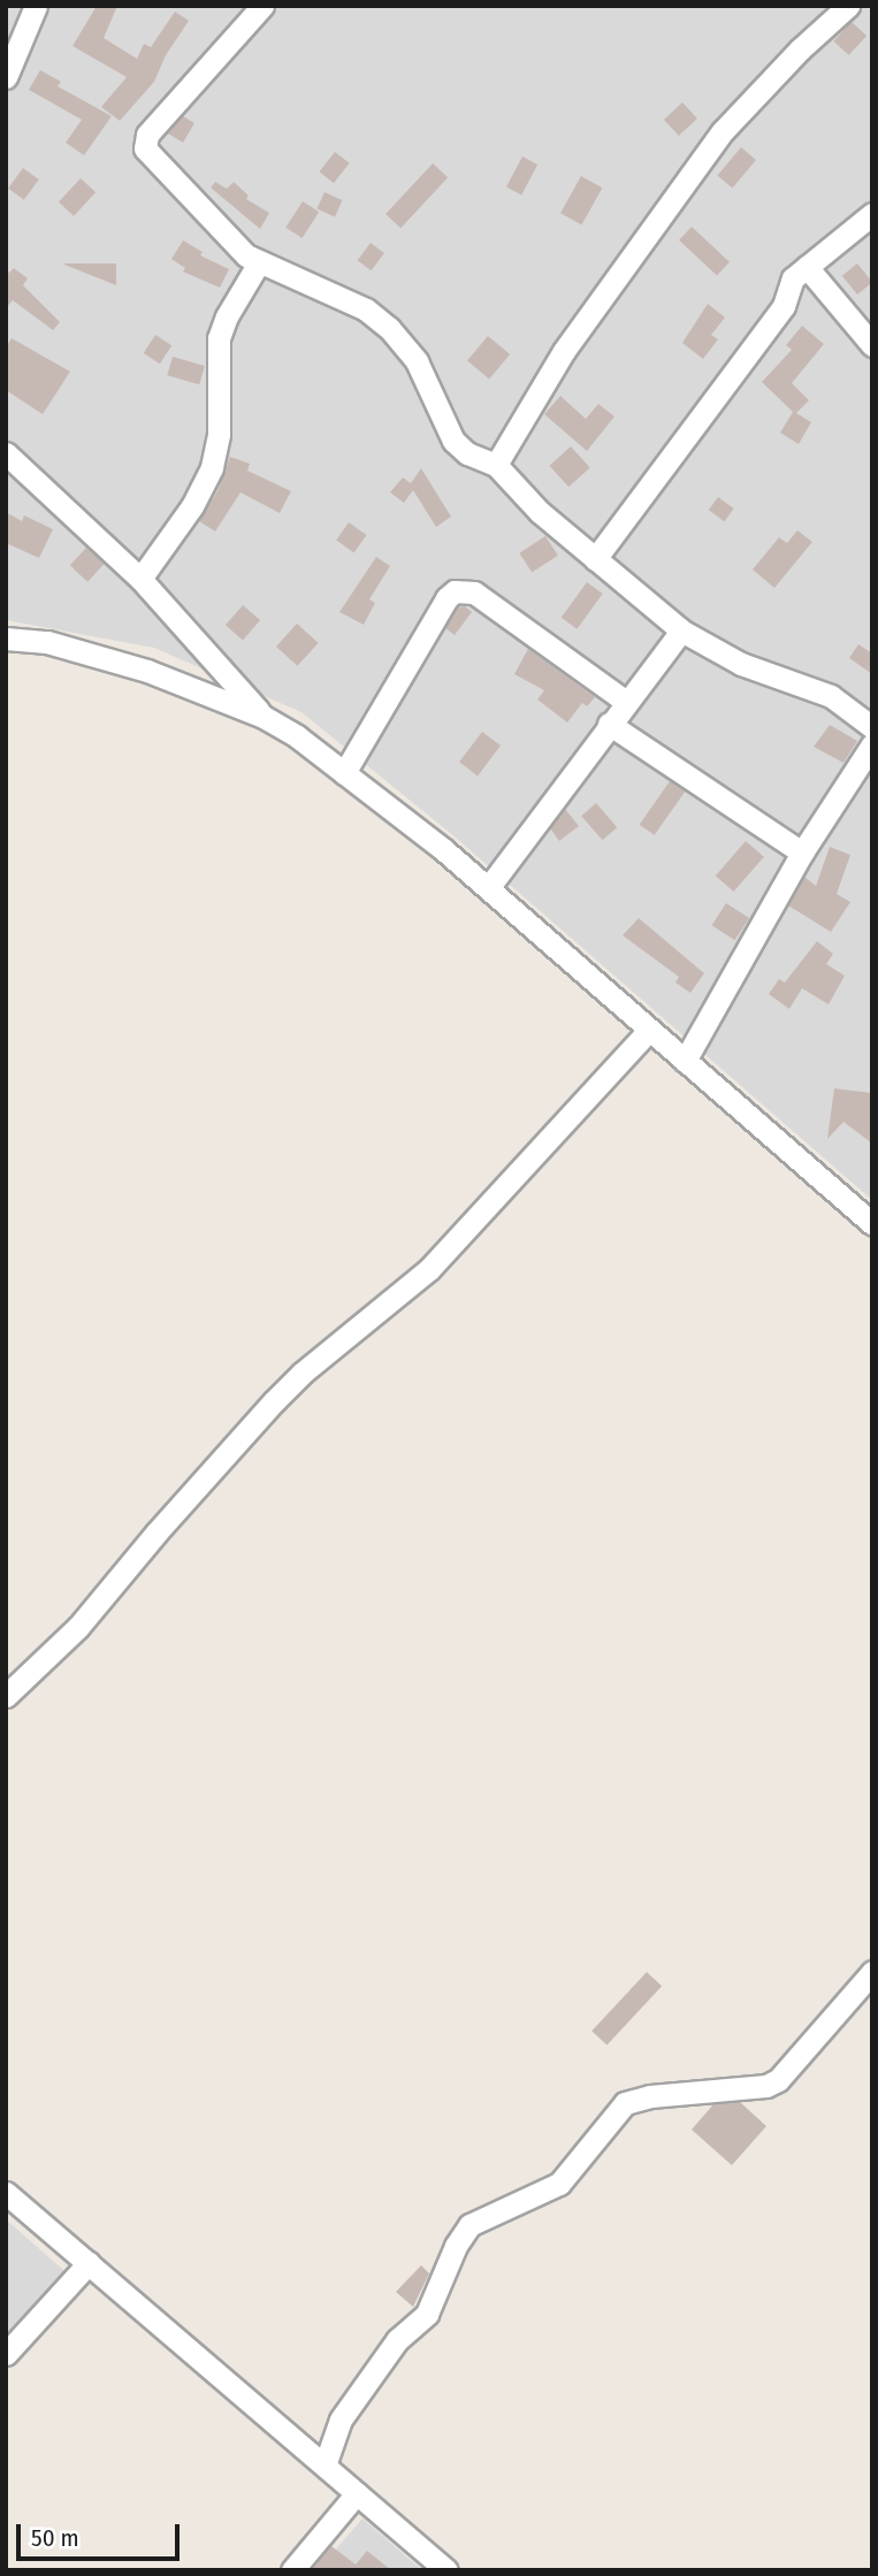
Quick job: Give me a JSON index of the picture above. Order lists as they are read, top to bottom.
{
  "scale_bar": "50 m"
}
